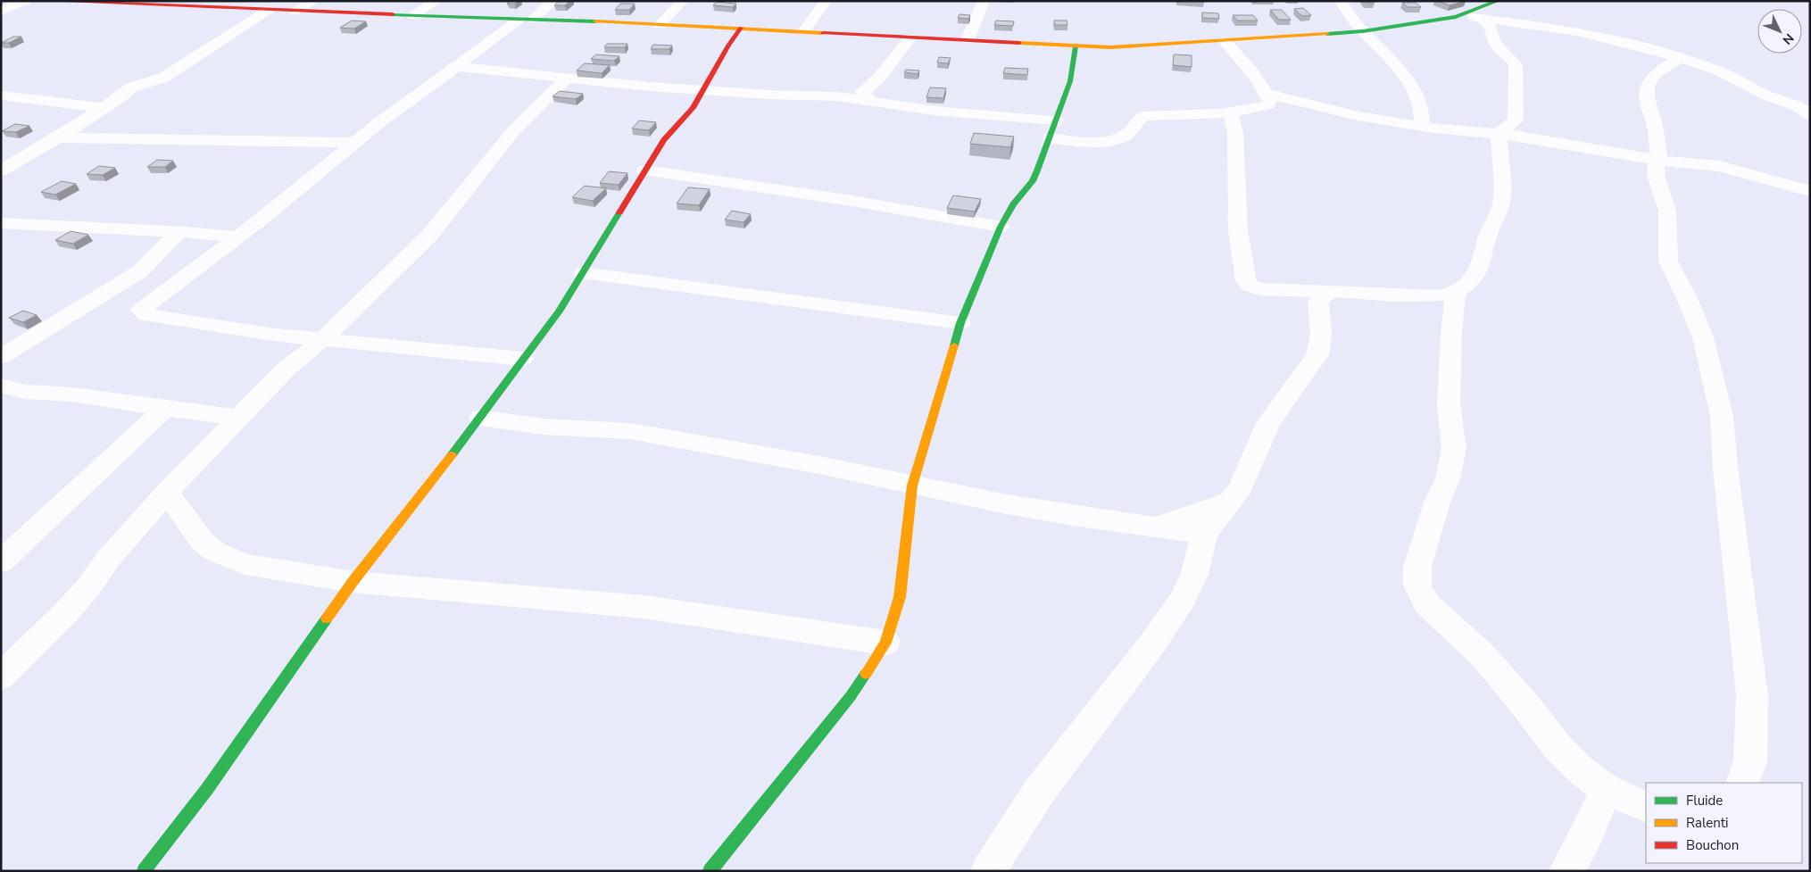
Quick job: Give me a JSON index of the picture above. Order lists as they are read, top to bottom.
{
  "legend": ["Fluide", "Ralenti", "Bouchon"],
  "north": "bottom right"
}
